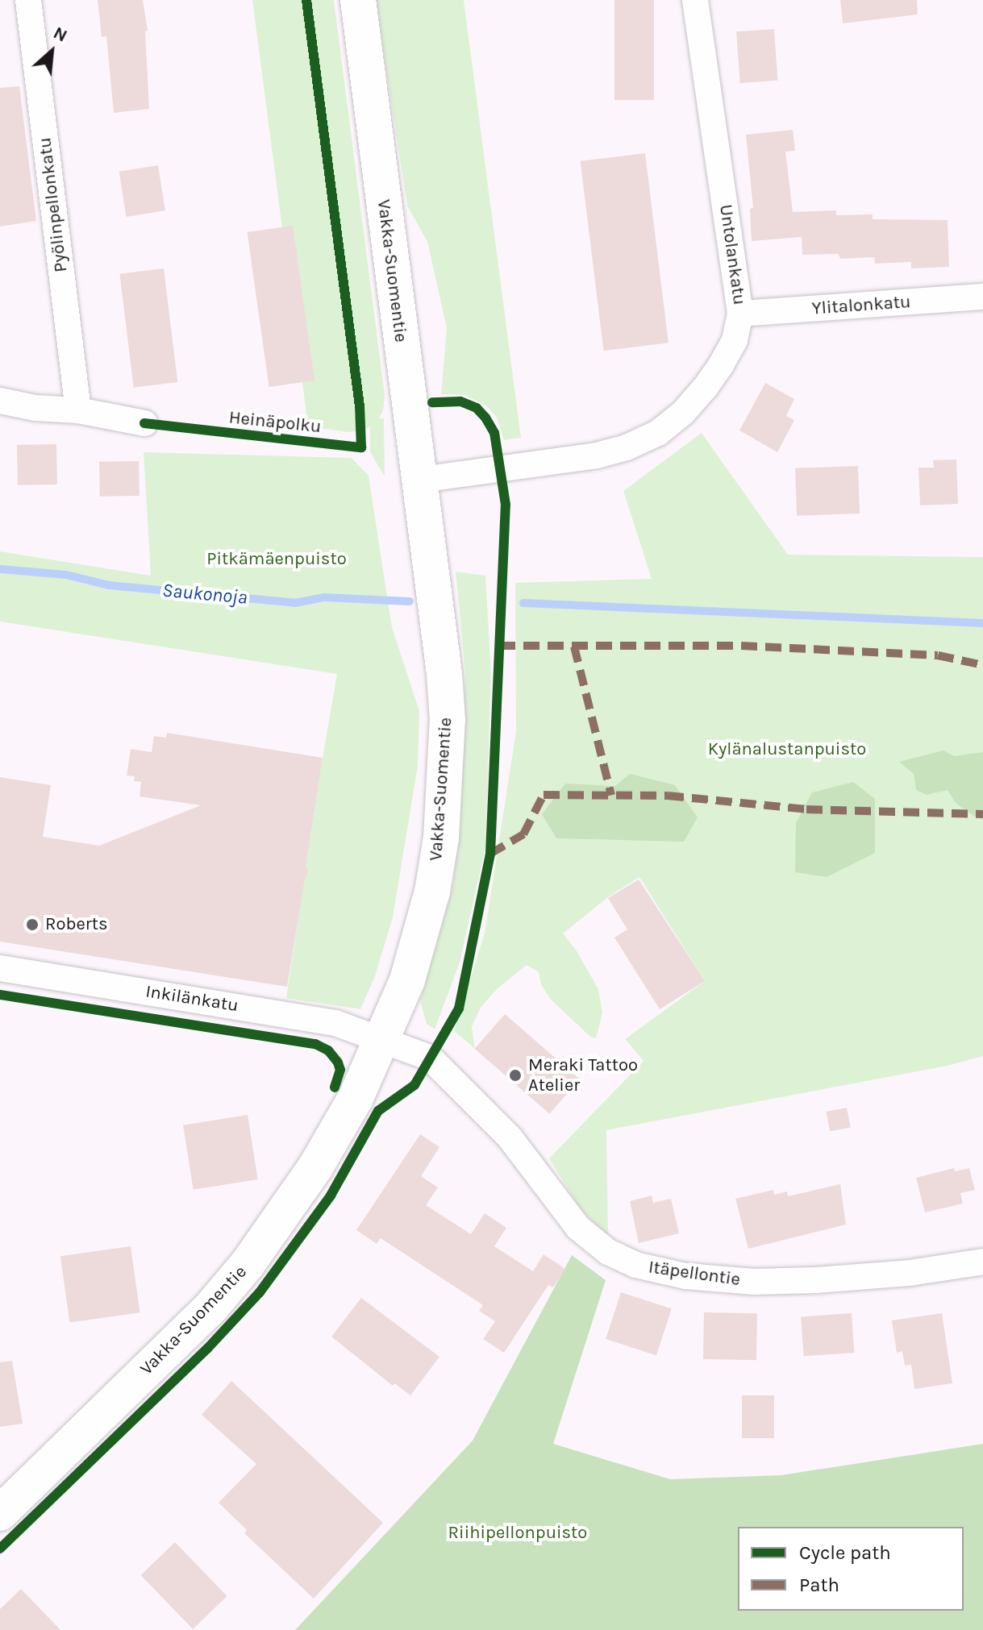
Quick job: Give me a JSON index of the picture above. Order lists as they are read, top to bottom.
{
  "streets": {
    "street": [
      "Pyölinpellonkatu",
      "Untolankatu",
      "Vakka-Suomentie",
      "Ylitalonkatu",
      "Inkilänkatu",
      "Itäpellontie"
    ],
    "cycle path": ["Heinäpolku"]
  },
  "crossings": [
    ["Untolankatu", "Vakka-Suomentie"],
    ["Untolankatu", "Ylitalonkatu"],
    ["Vakka-Suomentie", "Inkilänkatu"],
    ["Vakka-Suomentie", "Itäpellontie"],
    ["Inkilänkatu", "Itäpellontie"]
  ],
  "water": ["Saukonoja"],
  "parks": ["Pitkämäenpuisto", "Kylänalustanpuisto", "Riihipellonpuisto"],
  "places": ["Roberts", "Meraki Tattoo Atelier"],
  "legend": ["Cycle path", "Path"],
  "north": "top right"
}
